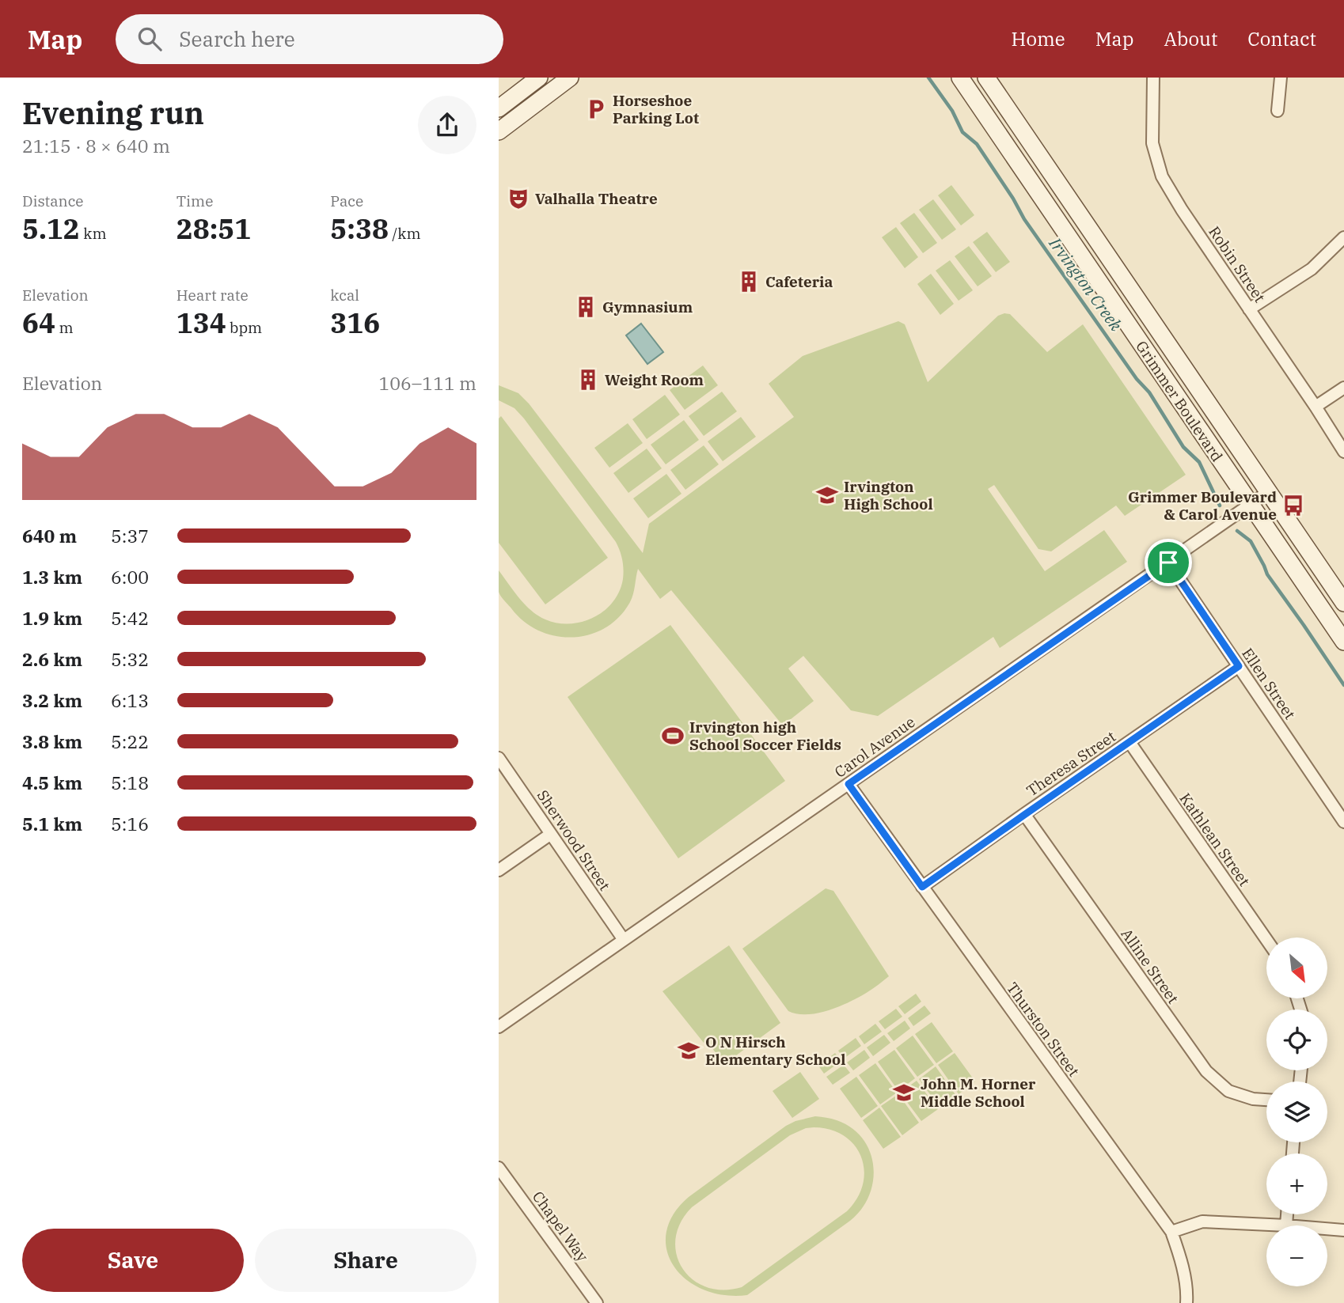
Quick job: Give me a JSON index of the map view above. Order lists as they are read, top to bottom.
{
  "streets": {
    "main road": ["Grimmer Boulevard"],
    "street": [
      "Robin Street",
      "Ellen Street",
      "Carol Avenue",
      "Theresa Street",
      "Kathlean Street",
      "Sherwood Street",
      "Alline Street",
      "Thurston Street",
      "Chapel Way"
    ]
  },
  "crossings": [
    ["Grimmer Boulevard", "Carol Avenue"],
    ["Ellen Street", "Carol Avenue"],
    ["Ellen Street", "Theresa Street"],
    ["Carol Avenue", "Sherwood Street"],
    ["Carol Avenue", "Thurston Street"],
    ["Theresa Street", "Kathlean Street"],
    ["Theresa Street", "Alline Street"],
    ["Theresa Street", "Thurston Street"]
  ],
  "water": ["Irvington Creek"],
  "places": {
    "parking": ["Horseshoe Parking Lot"],
    "theatre": ["Valhalla Theatre"],
    "building": ["Cafeteria", "Gymnasium", "Weight Room"],
    "school or university": ["Irvington High School", "O N Hirsch Elementary School", "John M. Horner Middle School"],
    "bus stop": ["Grimmer Boulevard & Carol Avenue"],
    "sports": ["Irvington high School Soccer Fields"]
  },
  "north": "bottom right",
  "page": {
    "header": "Map",
    "search": "Search here",
    "nav": [
      "Home",
      "Map",
      "About",
      "Contact"
    ],
    "heading": ["Evening run", "21:15 · 8 × 640 m"],
    "stats": [
      ["Distance", "5.12 km"],
      ["Time", "28:51"],
      ["Pace", "5:38 /km"],
      ["Elevation", "64 m"],
      ["Heart rate", "134 bpm"],
      ["kcal", "316"]
    ],
    "chart": ["Elevation", "106–111 m"],
    "list": [
      {
        "name": "640 m",
        "note": "5:37"
      },
      {
        "name": "1.3 km",
        "note": "6:00"
      },
      {
        "name": "1.9 km",
        "note": "5:42"
      },
      {
        "name": "2.6 km",
        "note": "5:32"
      },
      {
        "name": "3.2 km",
        "note": "6:13"
      },
      {
        "name": "3.8 km",
        "note": "5:22"
      },
      {
        "name": "4.5 km",
        "note": "5:18"
      },
      {
        "name": "5.1 km",
        "note": "5:16"
      }
    ],
    "map_buttons": ["+", "−"],
    "buttons": ["Save", "Share"]
  }
}
